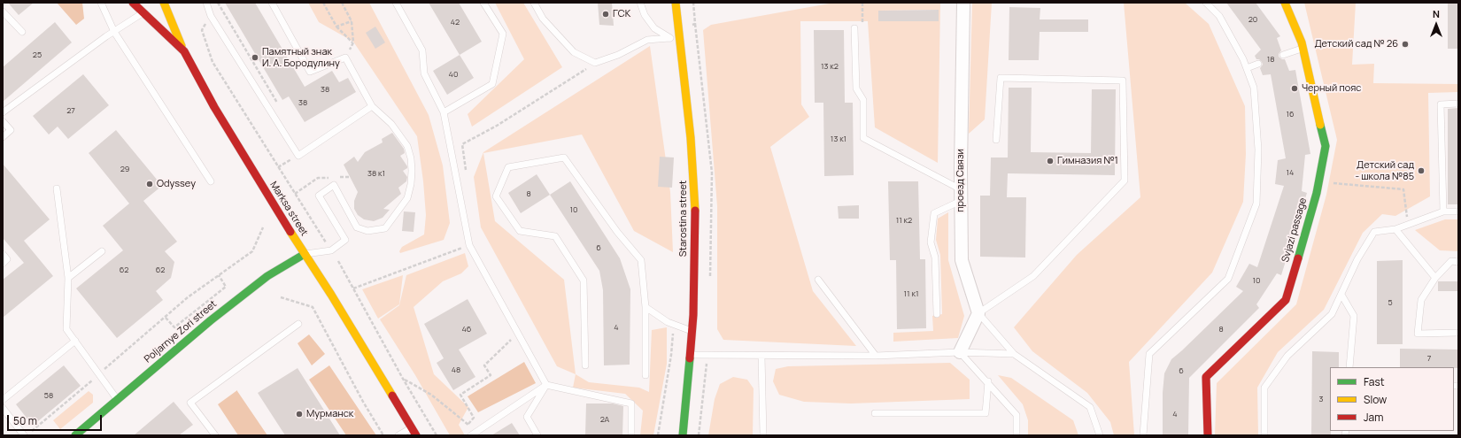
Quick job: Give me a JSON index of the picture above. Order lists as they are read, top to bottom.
{
  "streets": {
    "main road": [
      "Marksa street",
      "Starostina street",
      "Svjazi passage",
      "Poljarnye Zori street"
    ],
    "street": ["проезд Связи"]
  },
  "crossings": [
    ["Marksa street", "Poljarnye Zori street"]
  ],
  "places": [
    "ГСК",
    "Детский сад № 26",
    "Памятный знак И. А. Бородулину",
    "Черный пояс",
    "Гимназия №1",
    "Детский сад - школа №85",
    "Odyssey",
    "Мурманск"
  ],
  "house_numbers": [
    "20",
    "42",
    "25",
    "18",
    "13 к2",
    "40",
    "38",
    "38",
    "27",
    "16",
    "13 к1",
    "29",
    "14",
    "38 к1",
    "8",
    "10",
    "11 к2",
    "6",
    "62",
    "62",
    "10",
    "11 к1",
    "5",
    "4",
    "46",
    "8",
    "7",
    "48",
    "6",
    "58",
    "3",
    "4",
    "2А"
  ],
  "legend": ["Fast", "Slow", "Jam"],
  "scale_bar": "50 m",
  "north": "top"
}
